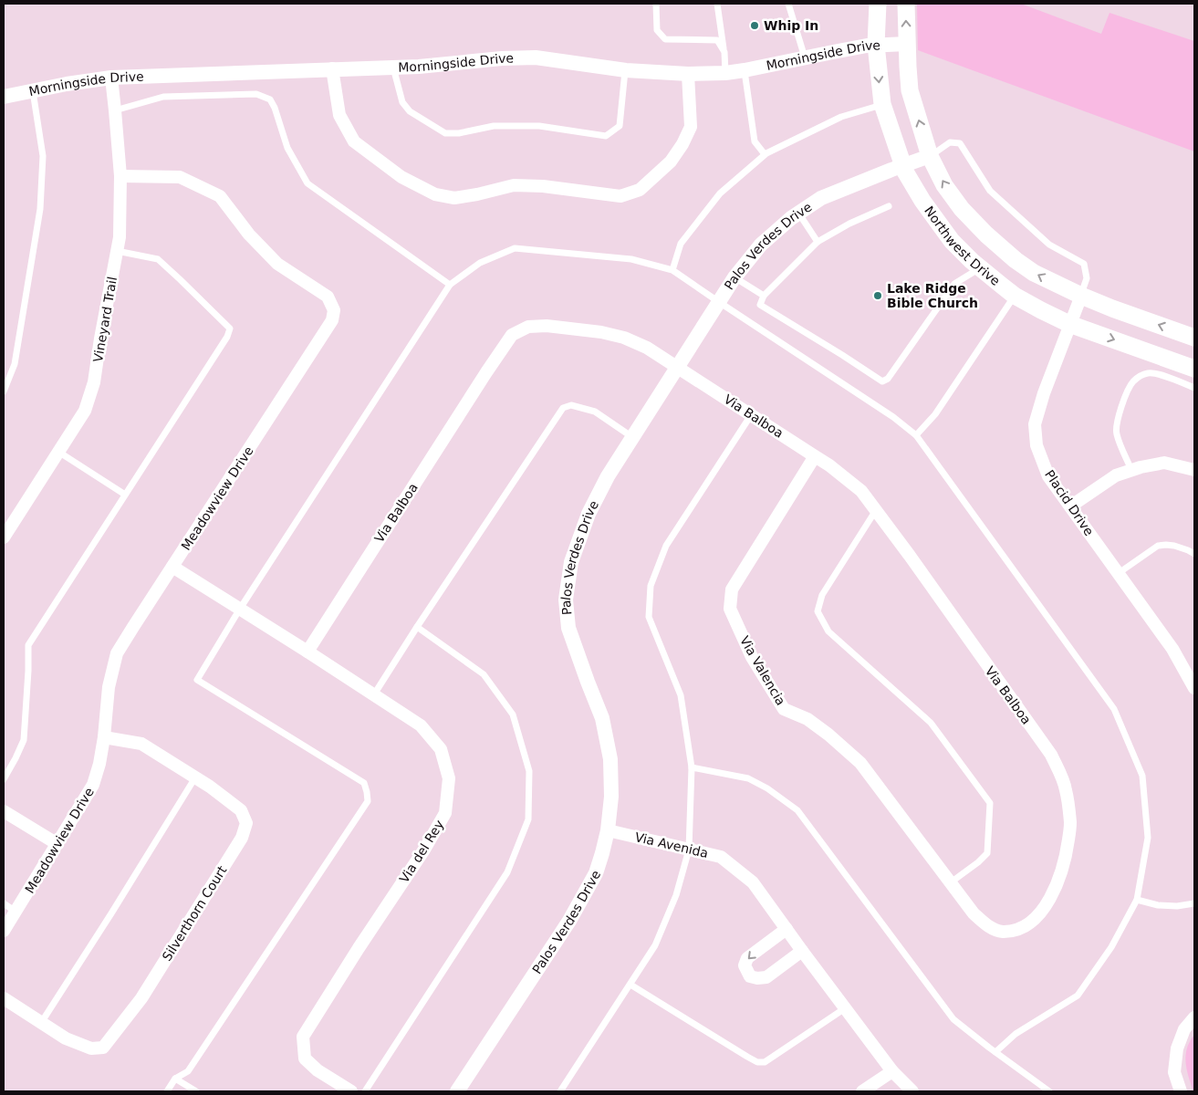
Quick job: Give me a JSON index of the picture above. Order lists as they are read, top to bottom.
{
  "streets": {
    "main road": ["Northwest Drive"],
    "street": [
      "Morningside Drive",
      "Palos Verdes Drive",
      "Vineyard Trail",
      "Via Balboa",
      "Meadowview Drive",
      "Placid Drive",
      "Via Valencia",
      "Via Avenida",
      "Via del Rey",
      "Silverthorn Court"
    ]
  },
  "crossings": [
    ["Morningside Drive", "Northwest Drive"],
    ["Morningside Drive", "Vineyard Trail"],
    ["Northwest Drive", "Palos Verdes Drive"],
    ["Northwest Drive", "Placid Drive"],
    ["Palos Verdes Drive", "Via Balboa"],
    ["Palos Verdes Drive", "Via Avenida"],
    ["Vineyard Trail", "Meadowview Drive"],
    ["Via Balboa", "Via Valencia"],
    ["Via Balboa", "Via del Rey"],
    ["Meadowview Drive", "Via del Rey"],
    ["Meadowview Drive", "Silverthorn Court"]
  ],
  "places": ["Whip In", "Lake Ridge Bible Church"]
}
